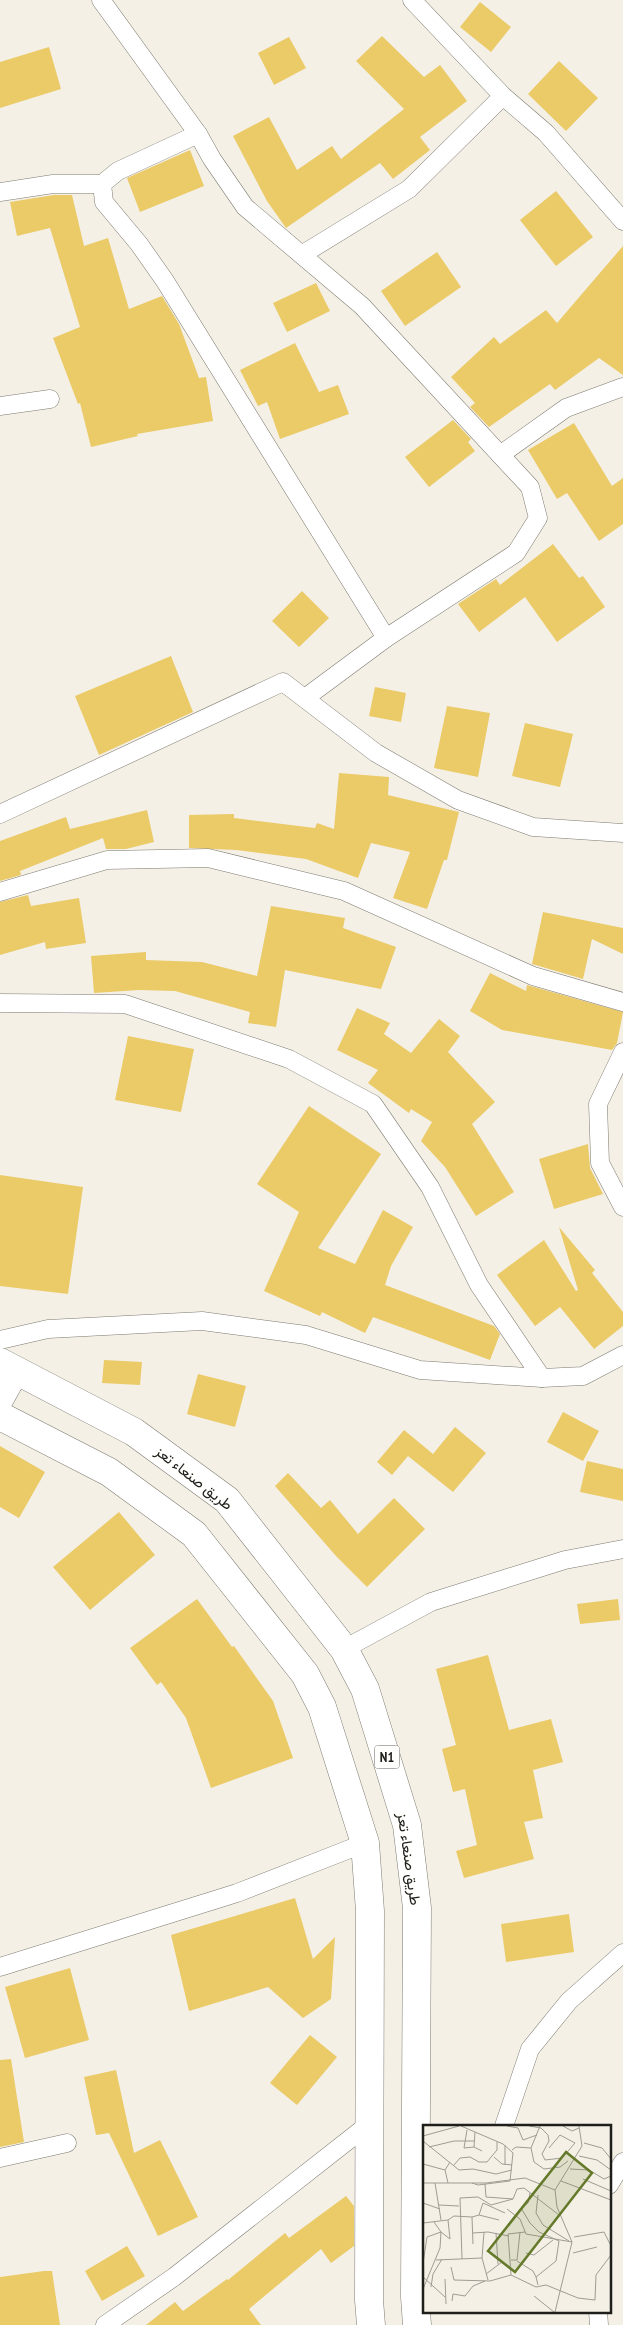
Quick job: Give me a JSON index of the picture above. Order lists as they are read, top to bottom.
{
  "streets": {
    "highway": ["طريق صنعاء تعز", "N1"]
  }
}
